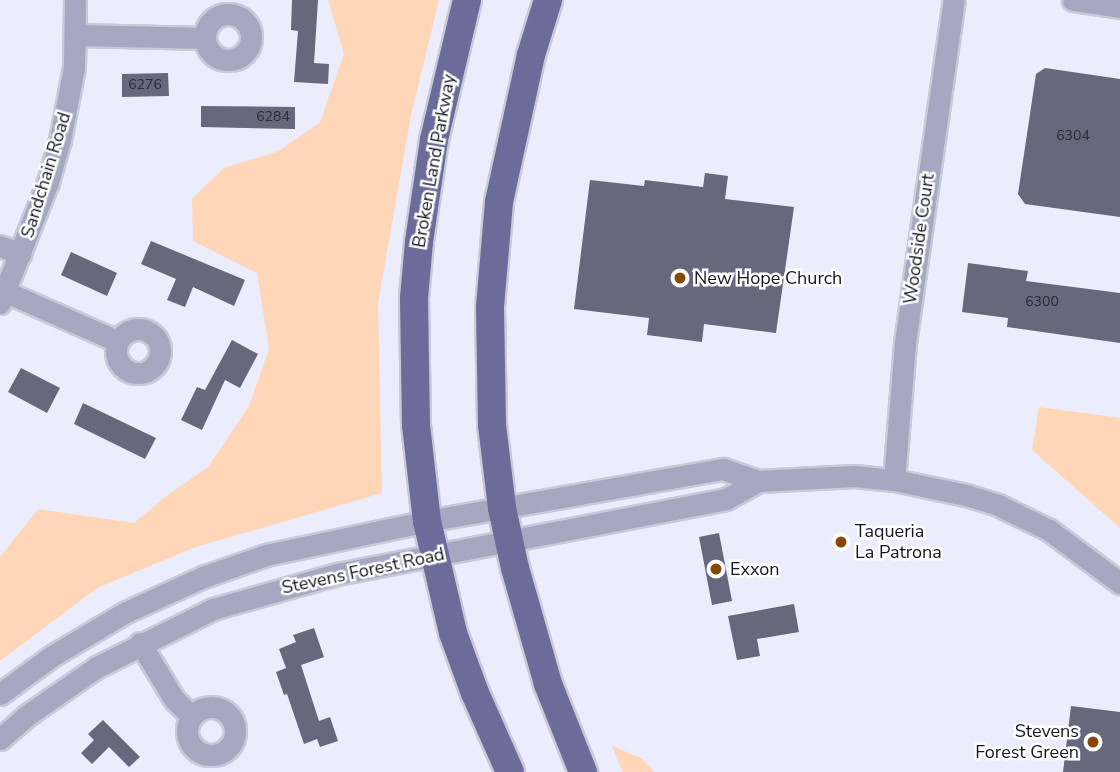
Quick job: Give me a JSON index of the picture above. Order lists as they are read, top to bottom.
{
  "streets": {
    "main road": ["Broken Land Parkway"],
    "street": ["Sandchain Road", "Woodside Court", "Stevens Forest Road"]
  },
  "crossings": [
    ["Broken Land Parkway", "Stevens Forest Road"],
    ["Woodside Court", "Stevens Forest Road"]
  ],
  "places": [
    "New Hope Church",
    "Taqueria La Patrona",
    "Exxon",
    "Stevens Forest Green"
  ],
  "house_numbers": [
    "6276",
    "6284",
    "6304",
    "6300"
  ]
}
